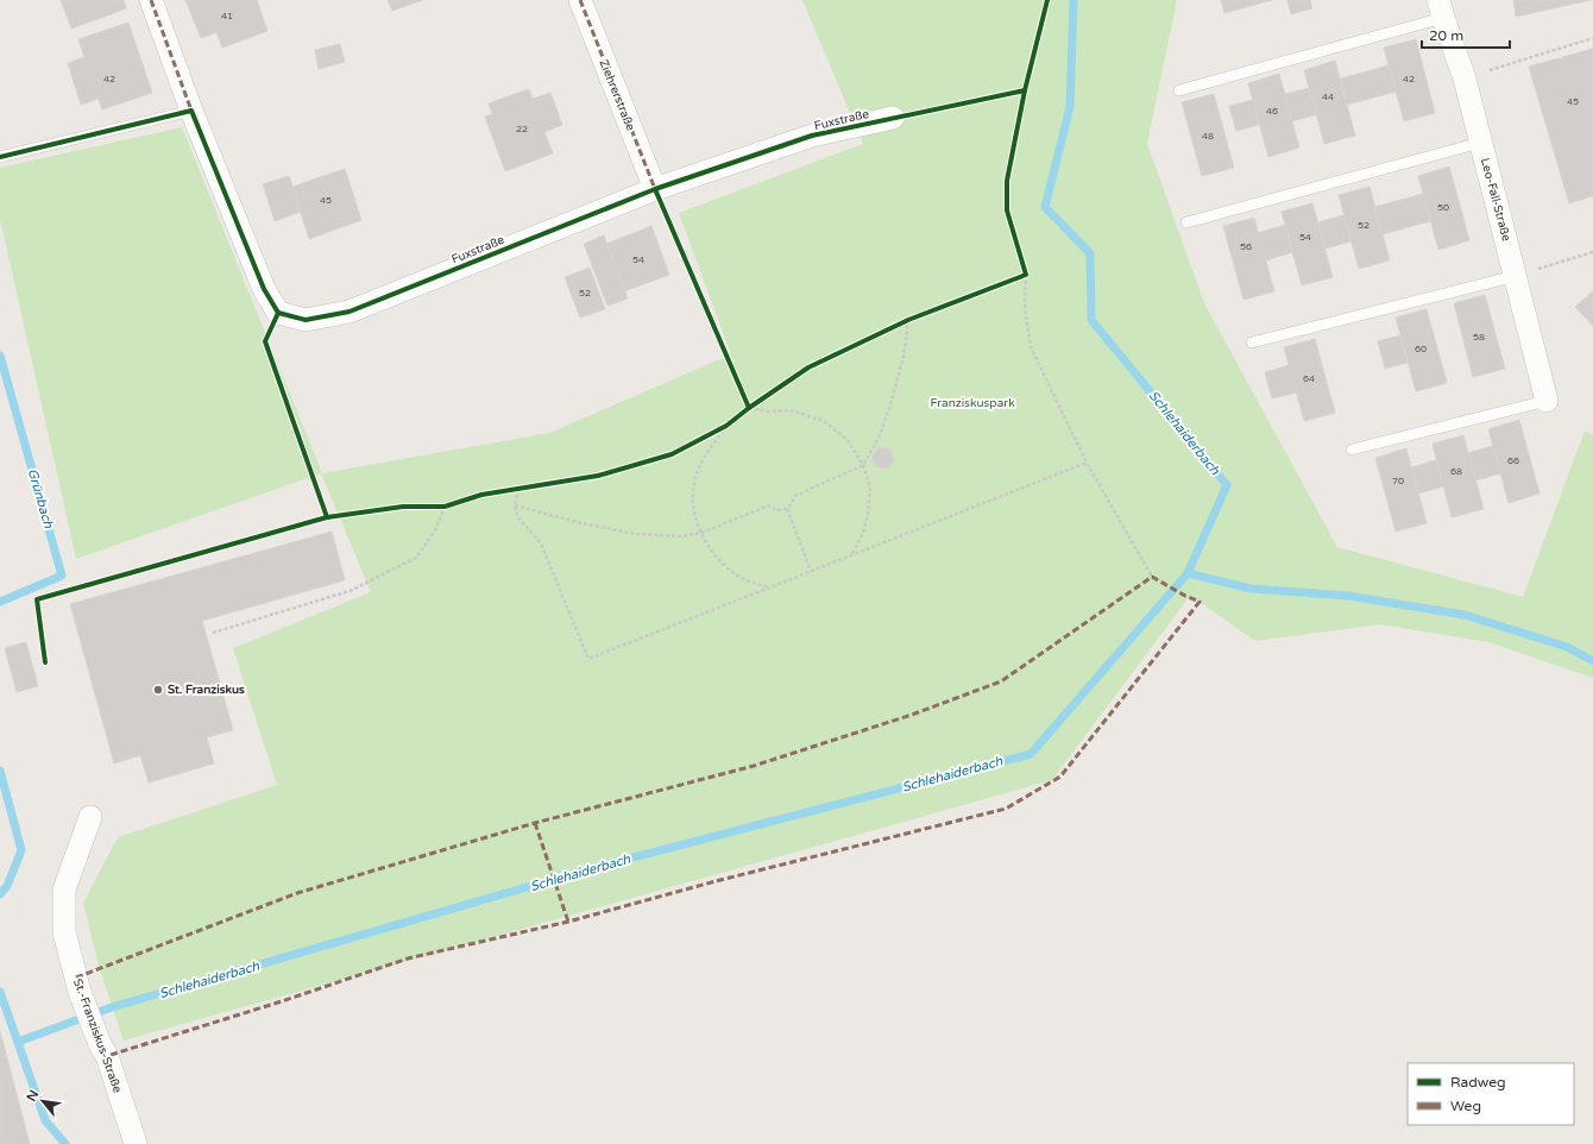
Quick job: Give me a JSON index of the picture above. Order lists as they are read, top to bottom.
{
  "streets": {
    "street": [
      "Ziehrerstraße",
      "Fuxstraße",
      "Leo-Fall-Straße",
      "St.-Franziskus-Straße"
    ]
  },
  "crossings": [
    ["Ziehrerstraße", "Fuxstraße"]
  ],
  "water": ["Schlehaiderbach", "Grünbach"],
  "parks": ["Franziskuspark"],
  "places": ["St. Franziskus"],
  "house_numbers": [
    "41",
    "42",
    "42",
    "44",
    "45",
    "46",
    "22",
    "48",
    "45",
    "50",
    "52",
    "54",
    "56",
    "54",
    "52",
    "58",
    "60",
    "64",
    "66",
    "68",
    "70"
  ],
  "legend": ["Radweg", "Weg"],
  "scale_bar": "20 m",
  "north": "top left"
}
